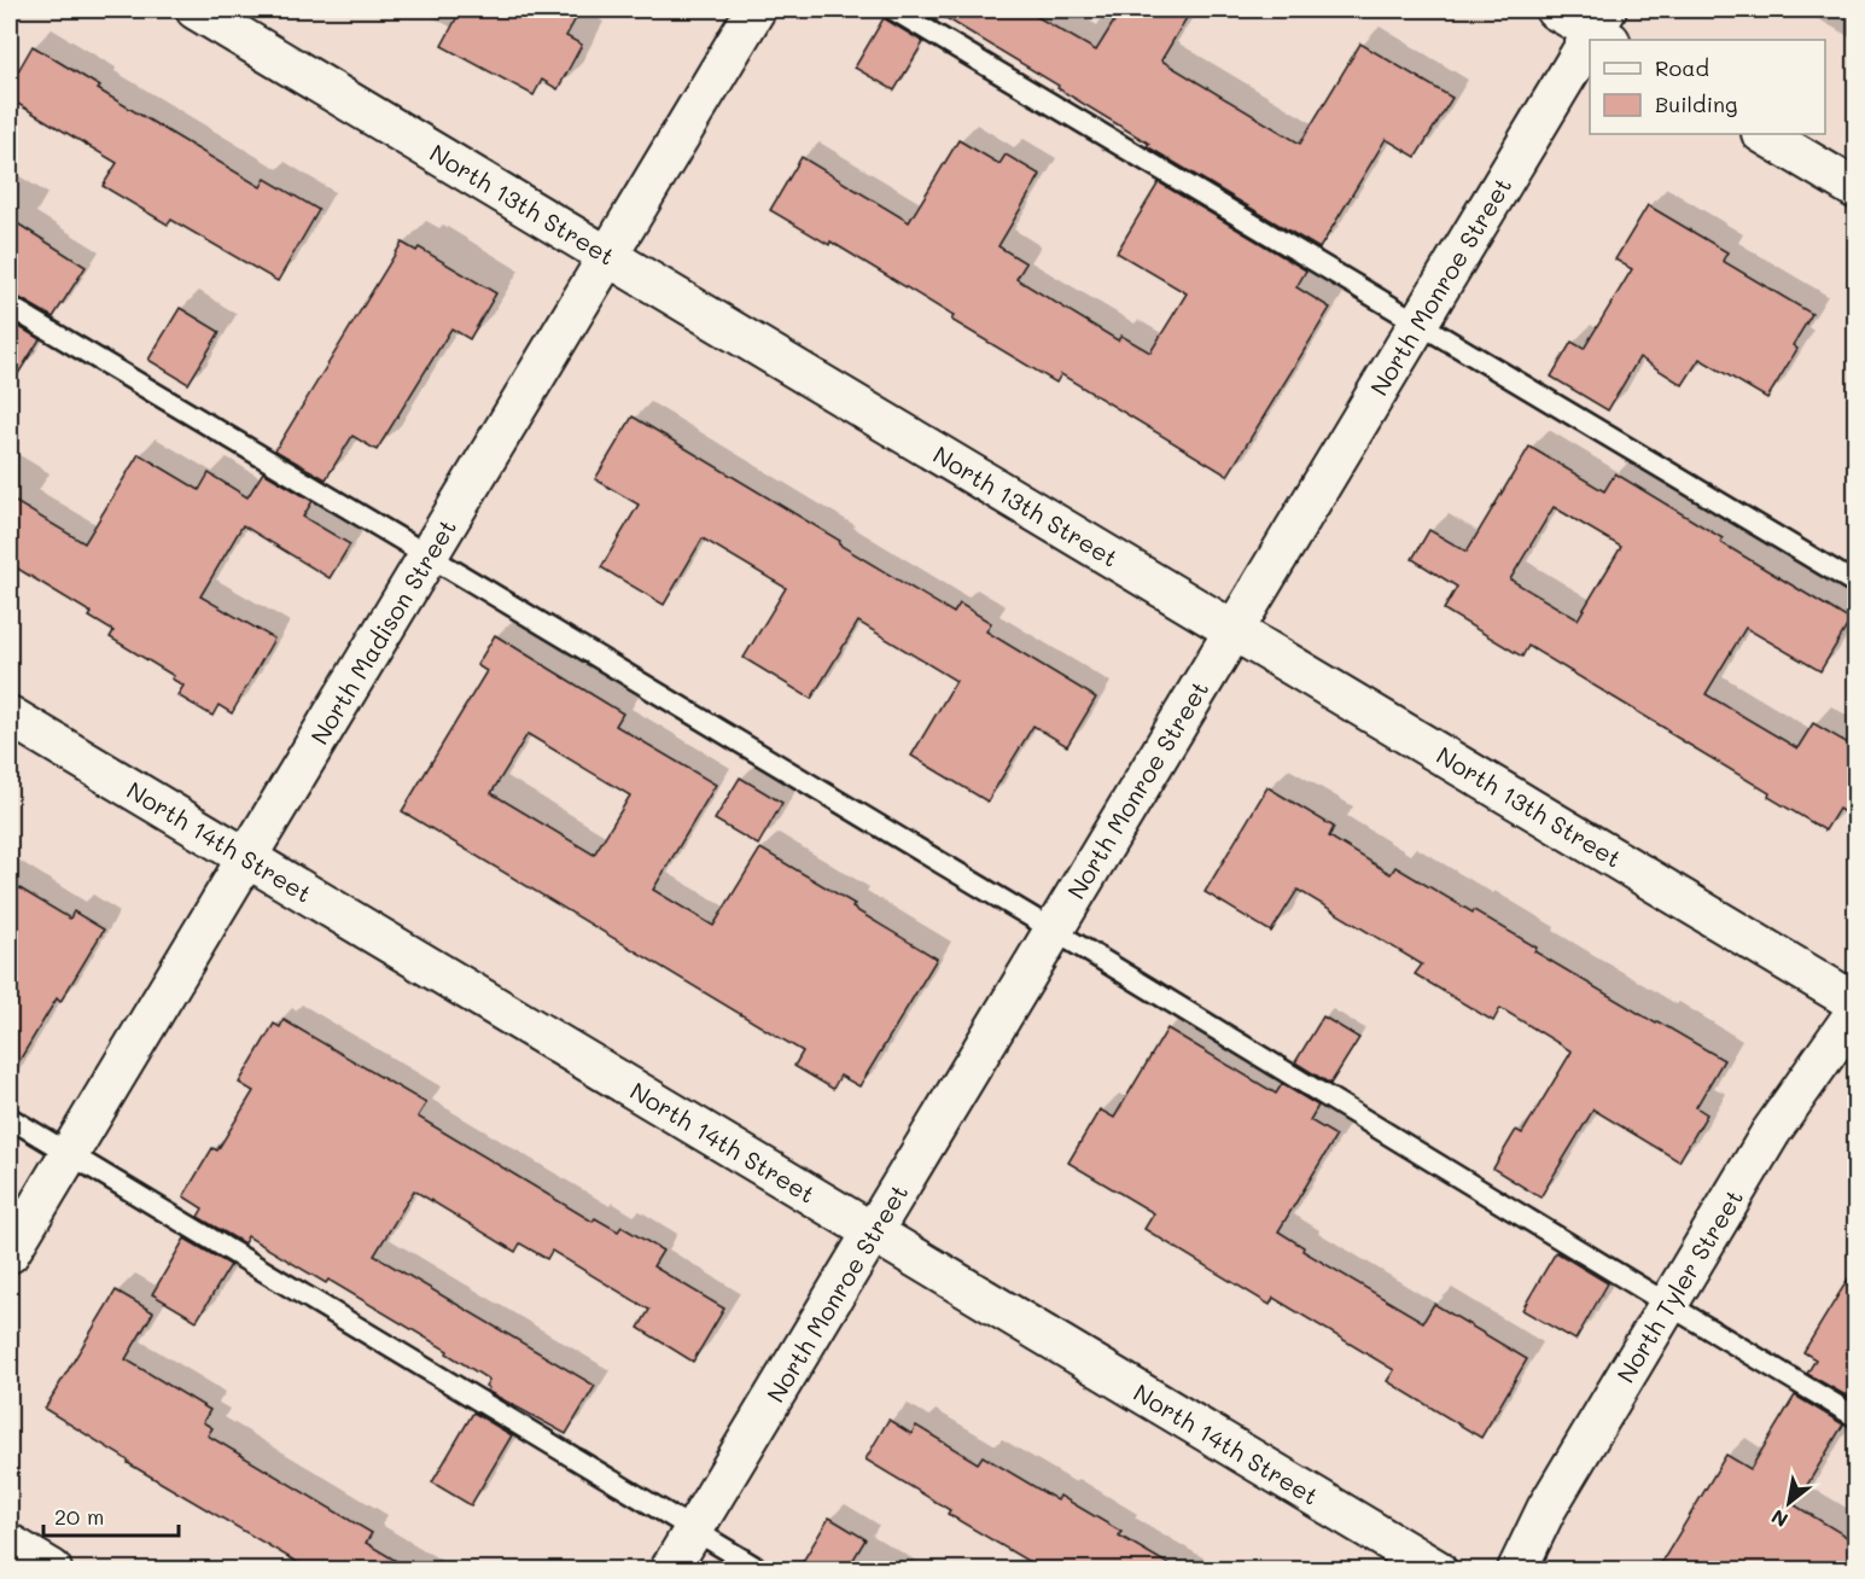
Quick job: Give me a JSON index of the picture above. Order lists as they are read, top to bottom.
{
  "streets": {
    "street": [
      "North 13th Street",
      "North Monroe Street",
      "North Madison Street",
      "North 14th Street",
      "North Tyler Street"
    ]
  },
  "crossings": [
    ["North 13th Street", "North Monroe Street"],
    ["North 13th Street", "North Madison Street"],
    ["North Monroe Street", "North 14th Street"],
    ["North Madison Street", "North 14th Street"]
  ],
  "legend": ["Road", "Building"],
  "scale_bar": "20 m",
  "north": "bottom left"
}
